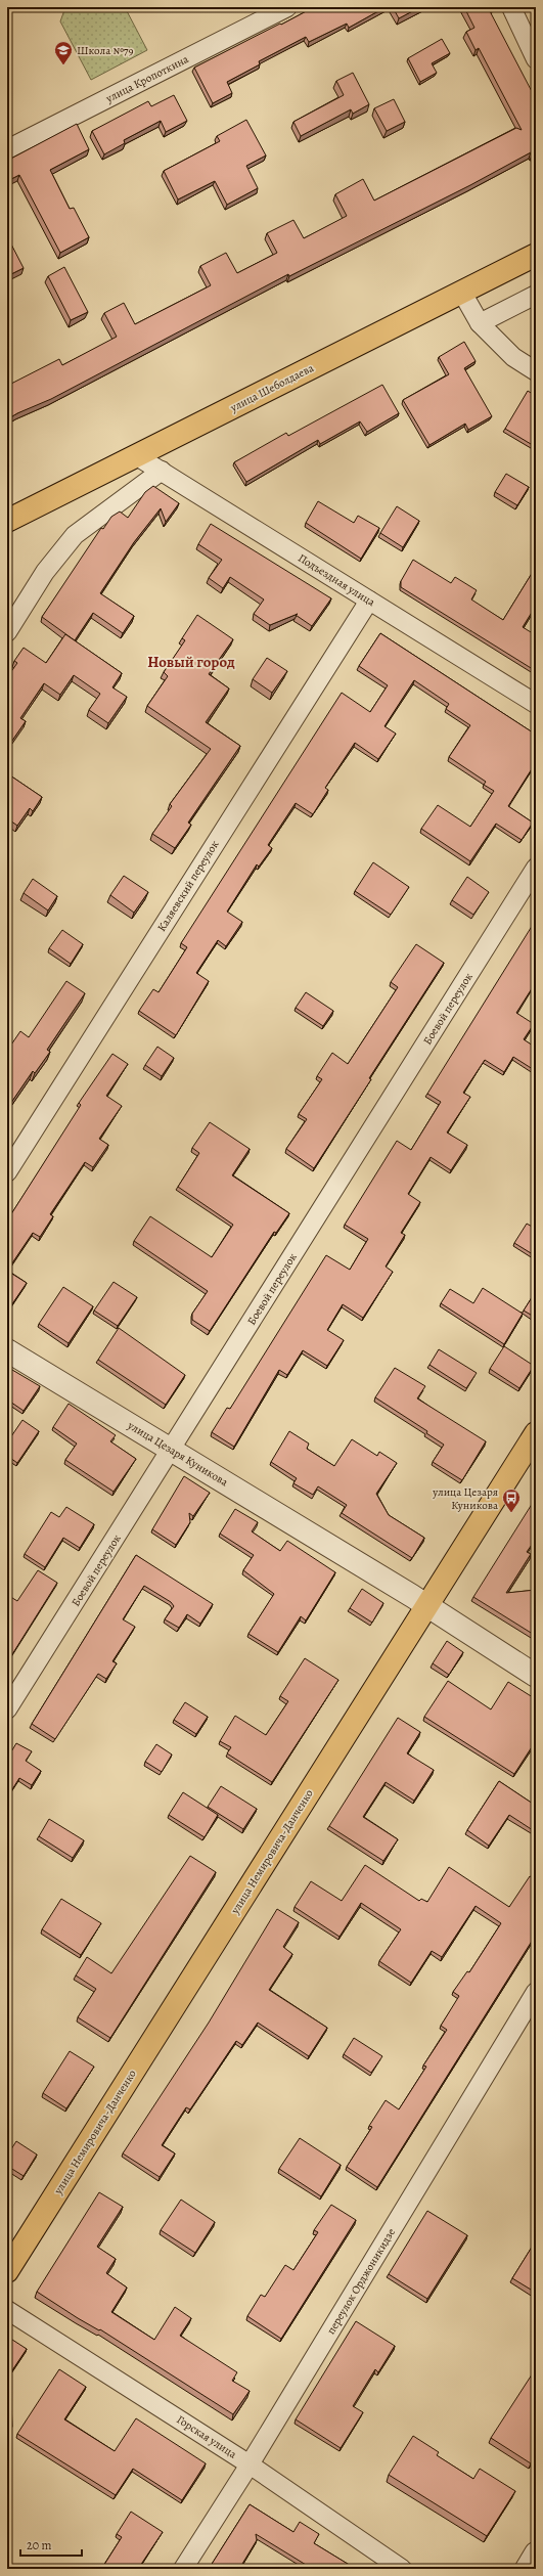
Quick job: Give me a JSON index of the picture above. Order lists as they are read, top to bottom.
{
  "streets": {
    "main road": ["улица Шеболдаева", "улица Немировича-Данченко"],
    "street": [
      "улица Кропоткина",
      "Подъездная улица",
      "Каляевский переулок",
      "Боевой переулок",
      "улица Цезаря Куникова",
      "переулок Орджоникидзе",
      "Горская улица"
    ]
  },
  "crossings": [
    ["улица Шеболдаева", "Подъездная улица"],
    ["Подъездная улица", "Каляевский переулок"],
    ["Боевой переулок", "улица Цезаря Куникова"],
    ["улица Цезаря Куникова", "улица Немировича-Данченко"],
    ["переулок Орджоникидзе", "Горская улица"]
  ],
  "districts": ["Новый город"],
  "places": {
    "school or university": ["Школа №79"],
    "bus stop": ["улица Цезаря Куникова"]
  },
  "scale_bar": "20 m"
}
